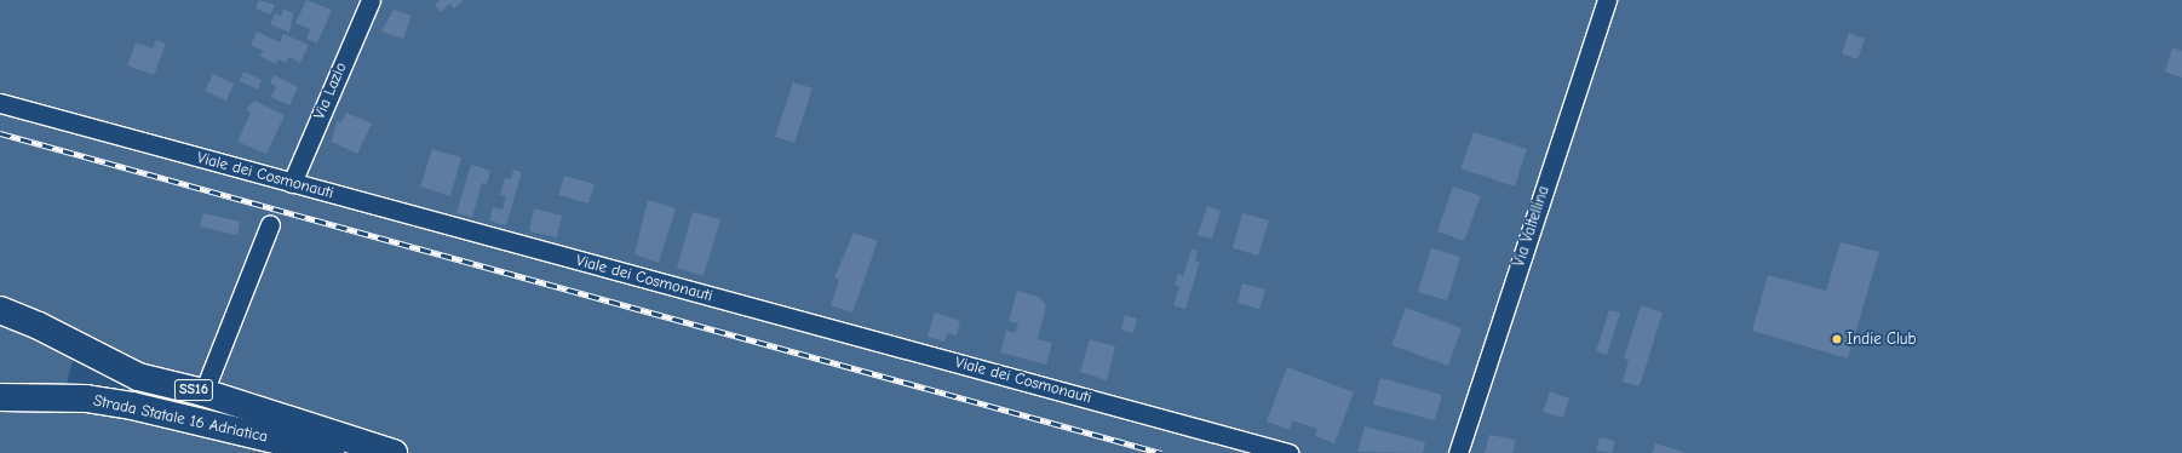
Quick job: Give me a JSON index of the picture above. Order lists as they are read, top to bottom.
{
  "streets": {
    "main road": ["SS16", "Strada Statale 16 Adriatica"],
    "street": ["Via Lazio", "Viale dei Cosmonauti", "Via Valtellina"]
  },
  "crossings": [
    ["Via Lazio", "Viale dei Cosmonauti"]
  ],
  "places": ["Indie Club"]
}
